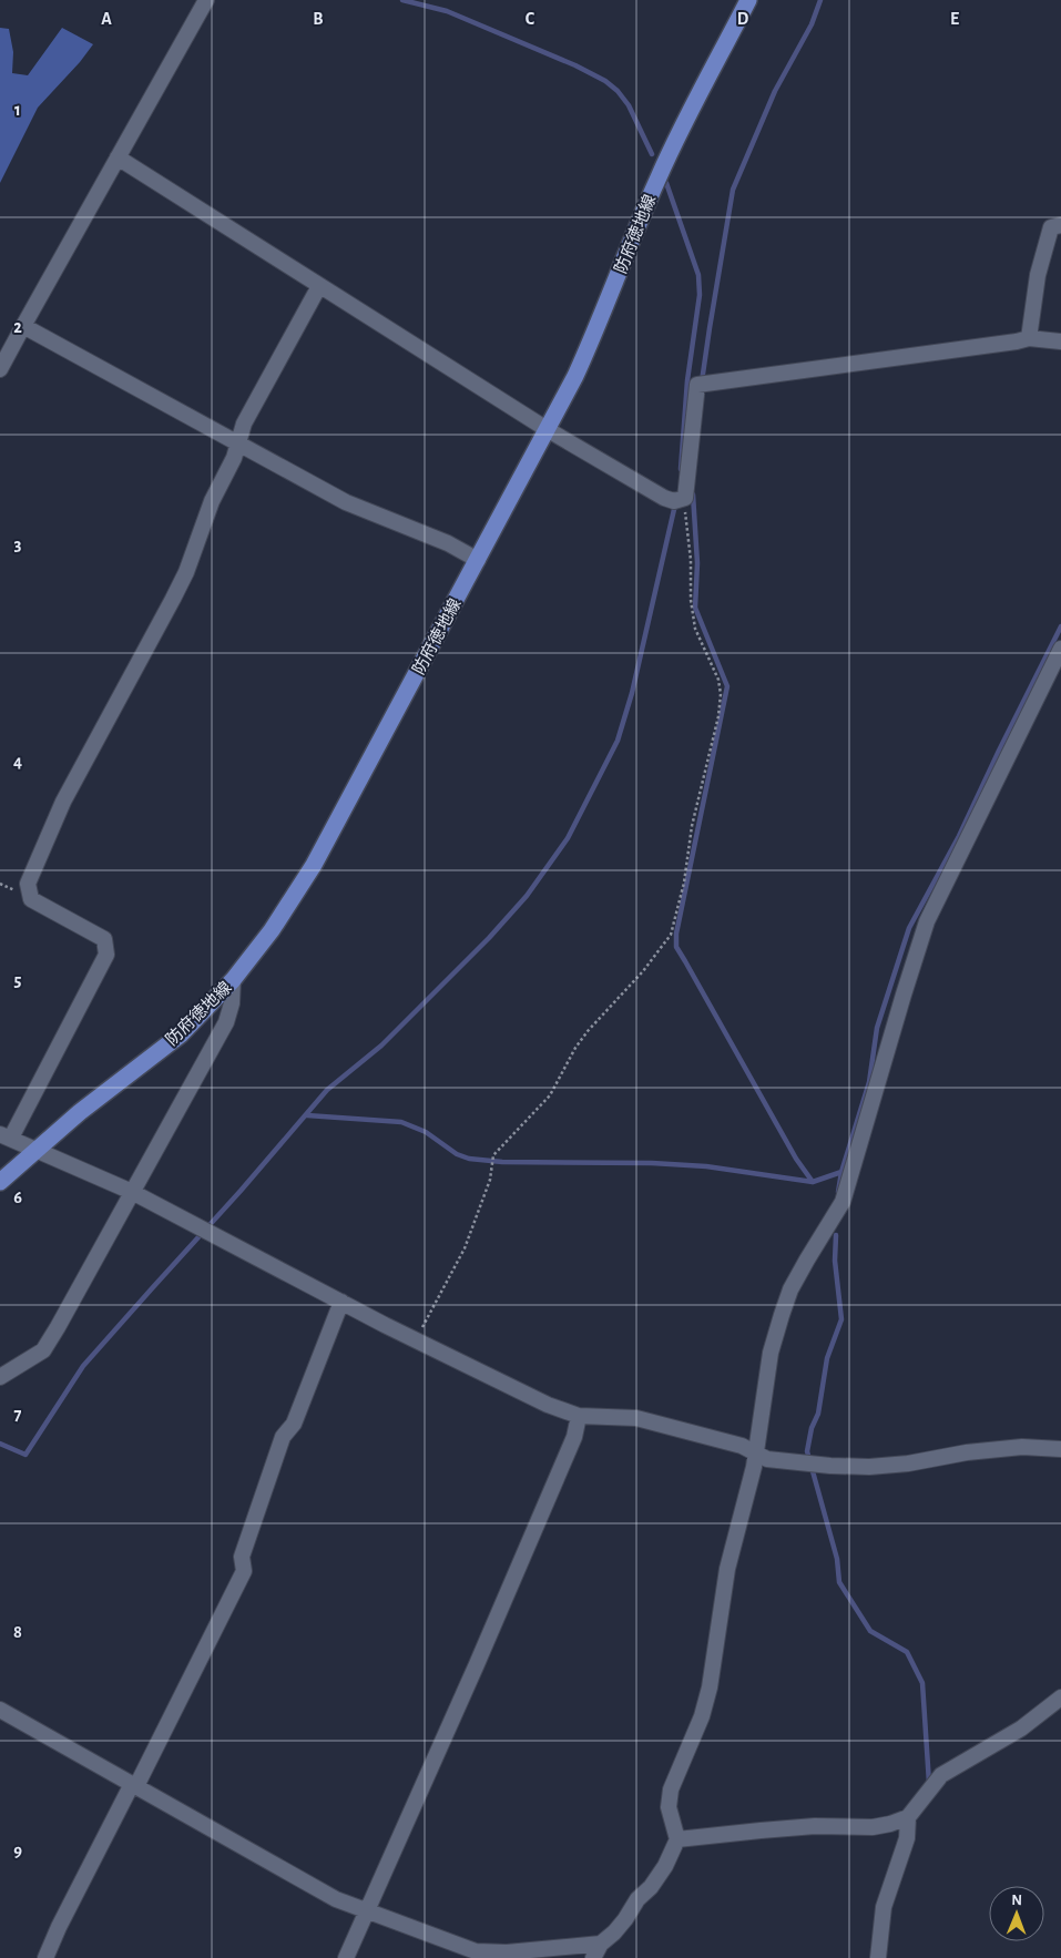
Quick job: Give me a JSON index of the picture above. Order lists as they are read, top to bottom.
{
  "streets": {
    "main road": ["防府徳地線"]
  },
  "north": "top",
  "grid": {
    "columns": [
      "A",
      "B",
      "C",
      "D",
      "E"
    ],
    "rows": [
      "1",
      "2",
      "3",
      "4",
      "5",
      "6",
      "7",
      "8",
      "9"
    ]
  }
}
